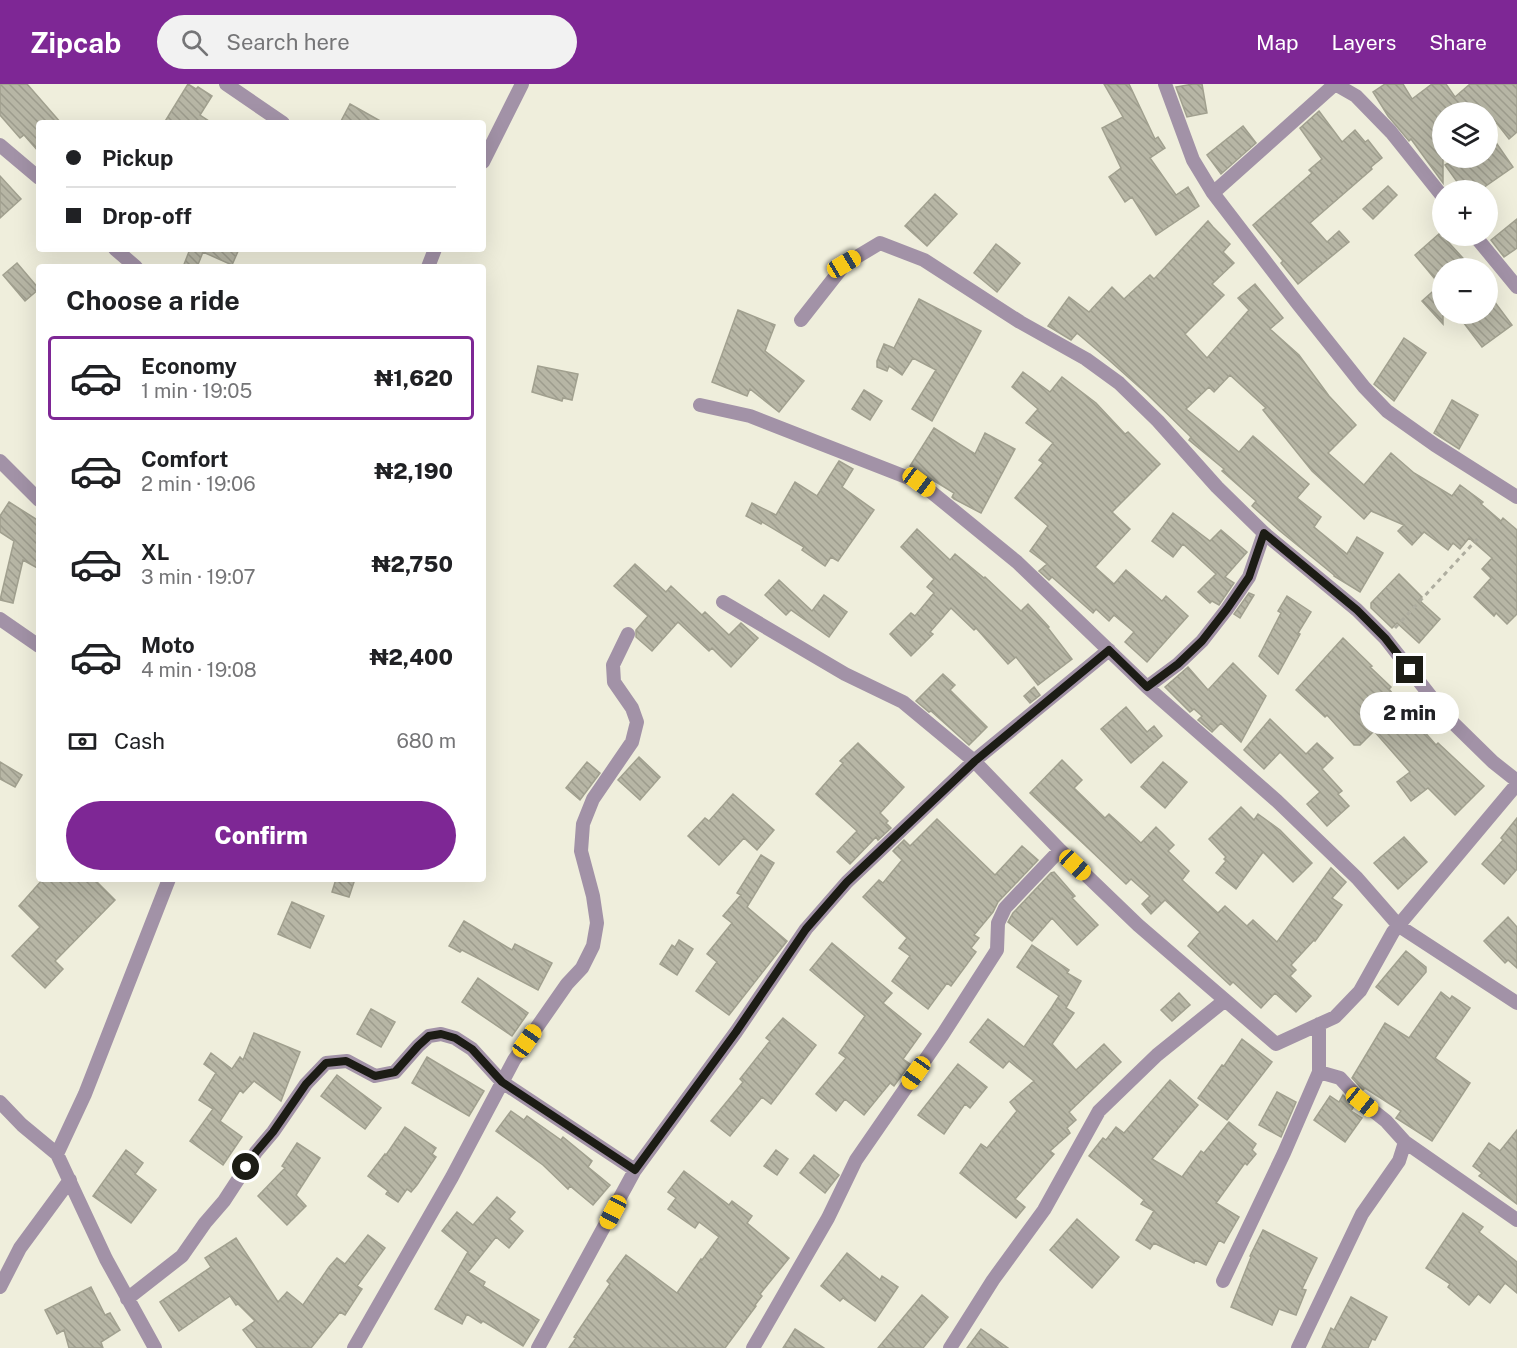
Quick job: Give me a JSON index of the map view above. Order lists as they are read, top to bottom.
{
  "page": {
    "header": "Zipcab",
    "search": "Search here",
    "nav": ["Map", "Layers", "Share"],
    "map_buttons": ["+", "−"],
    "banner": ["Pickup", "Drop-off"],
    "heading": "Choose a ride",
    "list": [
      {
        "name": "Economy",
        "note": "1 min · 19:05",
        "value": "₦1,620"
      },
      {
        "name": "Comfort",
        "note": "2 min · 19:06",
        "value": "₦2,190"
      },
      {
        "name": "XL",
        "note": "3 min · 19:07",
        "value": "₦2,750"
      },
      {
        "name": "Moto",
        "note": "4 min · 19:08",
        "value": "₦2,400"
      }
    ],
    "bubble": "2 min",
    "pay": ["Cash", "680 m"],
    "buttons": "Confirm"
  }
}
